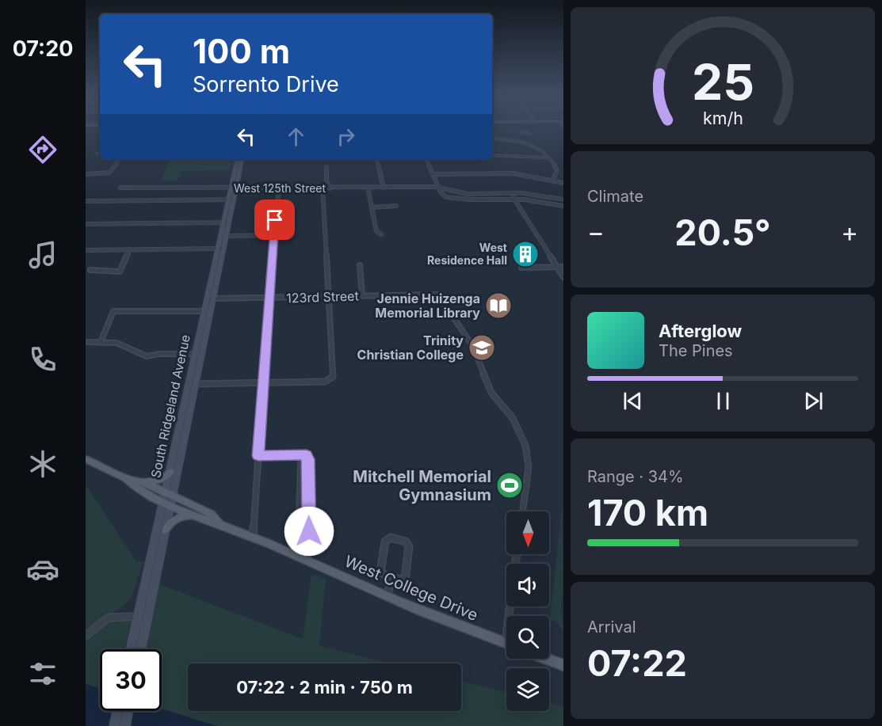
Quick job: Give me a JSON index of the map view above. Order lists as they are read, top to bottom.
{
  "streets": {
    "main road": ["South Ridgeland Avenue", "West College Drive"],
    "street": ["West 125th Street", "123rd Street"]
  },
  "crossings": [
    ["West 125th Street", "South Ridgeland Avenue"],
    ["123rd Street", "South Ridgeland Avenue"],
    ["South Ridgeland Avenue", "West College Drive"]
  ],
  "places": {
    "building": ["West Residence Hall"],
    "library": ["Jennie Huizenga Memorial Library"],
    "school or university": ["Trinity Christian College"],
    "sports": ["Mitchell Memorial Gymnasium"]
  },
  "north": "bottom",
  "page": {
    "tabs": "07:20",
    "turn": ["100 m", "Sorrento Drive"],
    "tile": [
      "Climate",
      ["Range · 34%", "170 km"],
      ["Arrival", "07:22"]
    ],
    "heat": ["−", "20.5°", "+"],
    "song": ["Afterglow", "The Pines"],
    "limit": "30",
    "trip": "07:22 · 2 min · 750 m",
    "gauge": ["25", "km/h"]
  }
}
